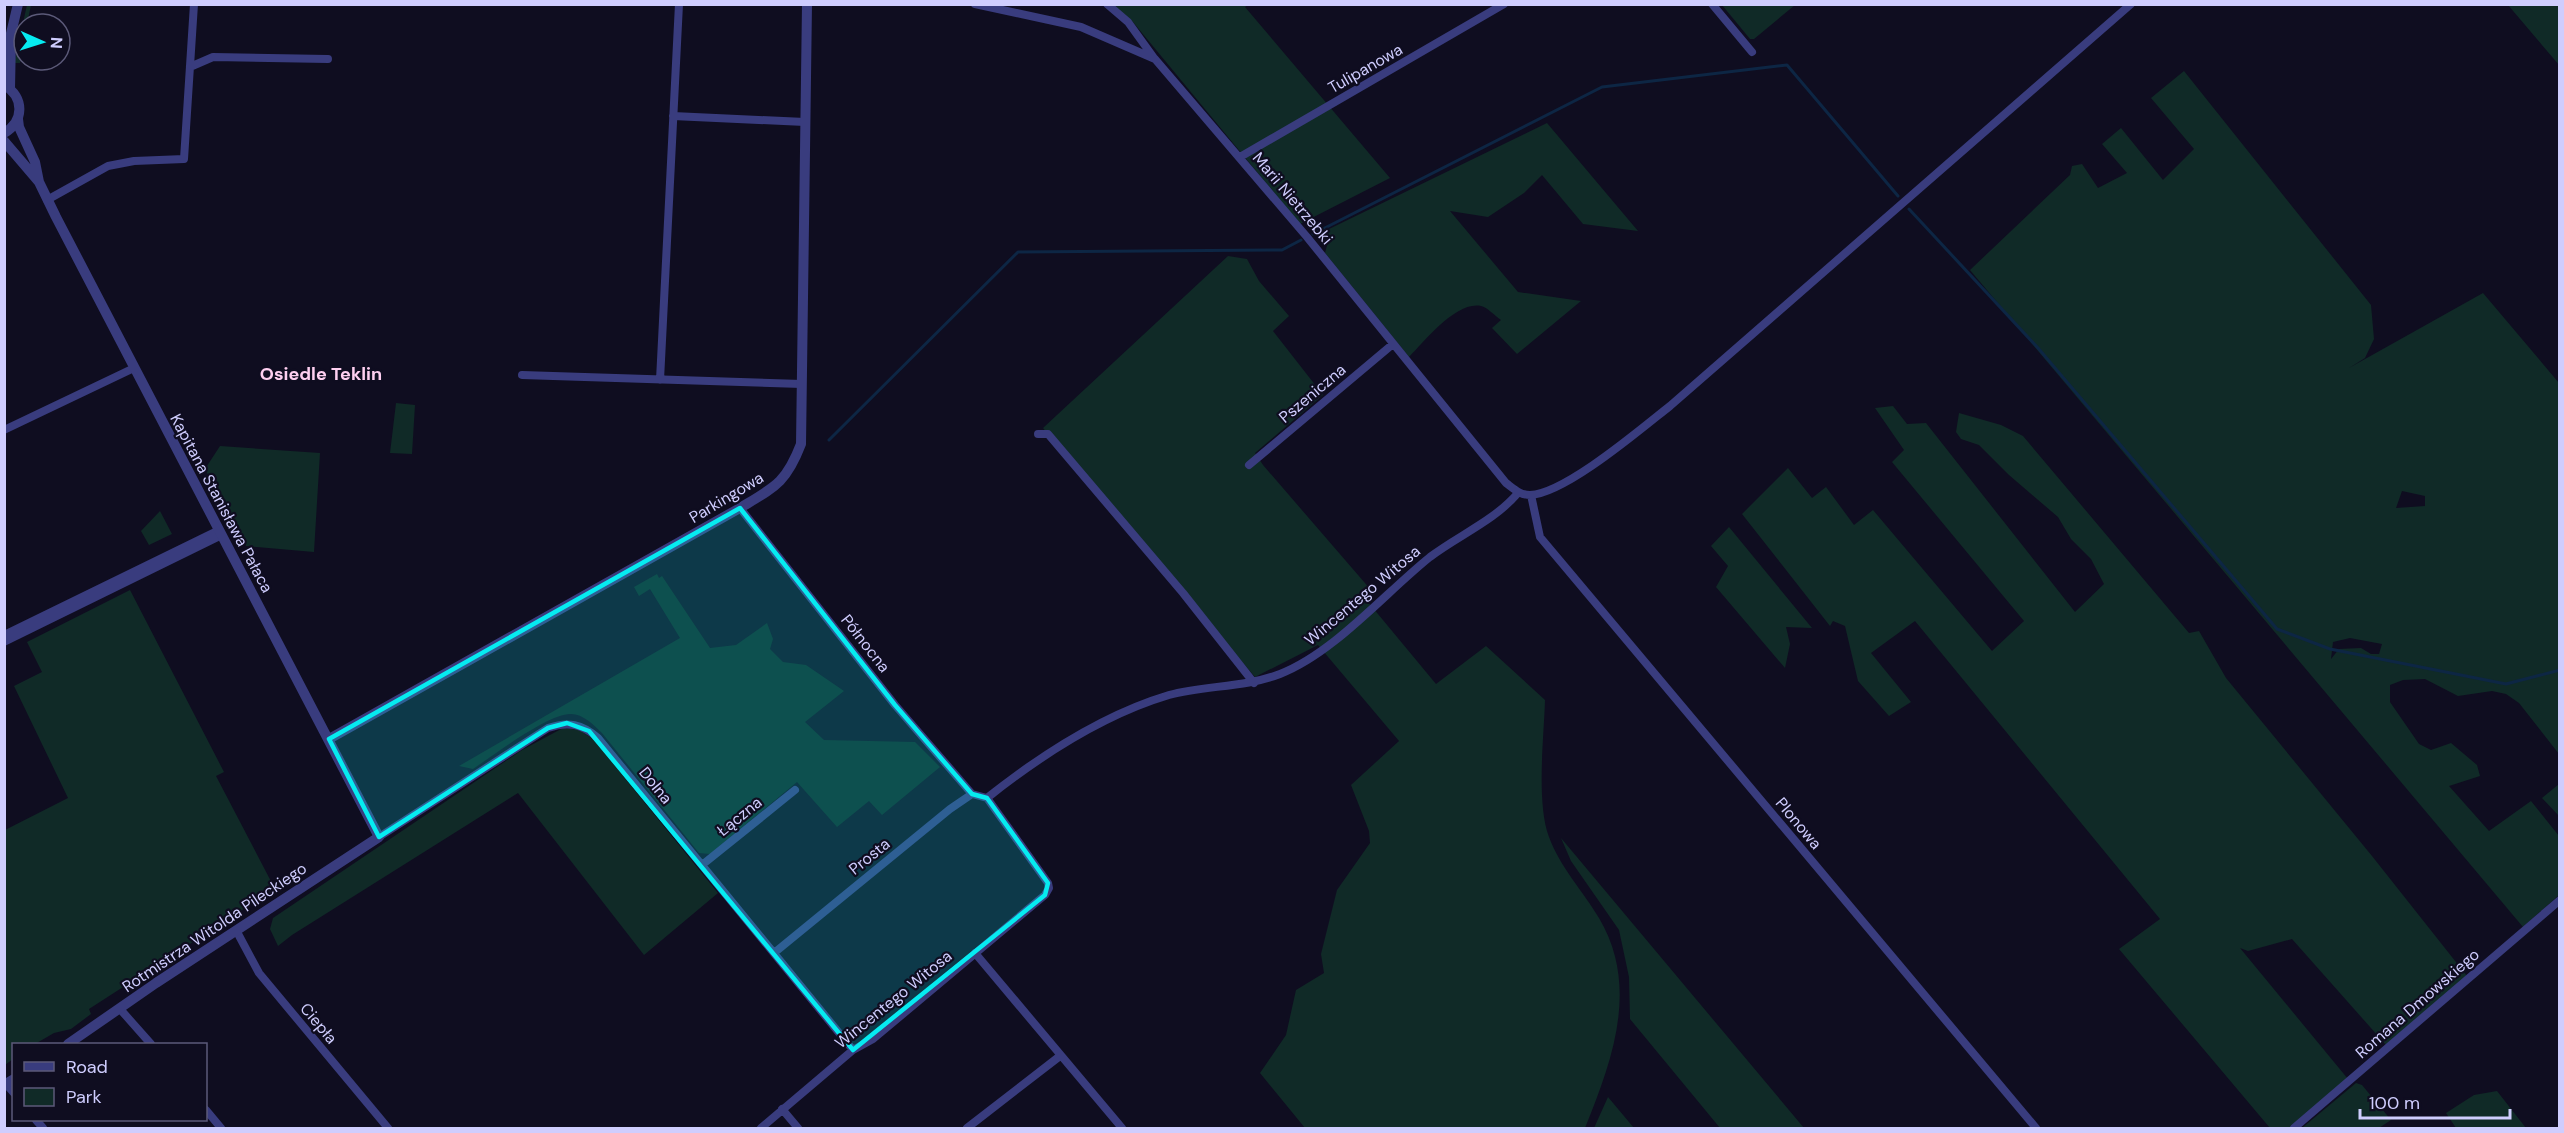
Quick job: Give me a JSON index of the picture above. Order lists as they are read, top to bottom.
{
  "streets": {
    "street": [
      "Tulipanowa",
      "Marii Nietrzebki",
      "Pszeniczna",
      "Parkingowa",
      "Kapitana Stanisława Pałaca",
      "Wincentego Witosa",
      "Północna",
      "Dolna",
      "Łączna",
      "Plonowa",
      "Prosta",
      "Rotmistrza Witolda Pileckiego",
      "Romana Dmowskiego",
      "Ciepła"
    ]
  },
  "crossings": [
    ["Tulipanowa", "Marii Nietrzebki"],
    ["Marii Nietrzebki", "Pszeniczna"],
    ["Marii Nietrzebki", "Wincentego Witosa"],
    ["Parkingowa", "Kapitana Stanisława Pałaca"],
    ["Parkingowa", "Północna"],
    ["Kapitana Stanisława Pałaca", "Dolna"],
    ["Kapitana Stanisława Pałaca", "Rotmistrza Witolda Pileckiego"],
    ["Wincentego Witosa", "Dolna"],
    ["Północna", "Prosta"],
    ["Dolna", "Łączna"],
    ["Dolna", "Prosta"],
    ["Dolna", "Rotmistrza Witolda Pileckiego"],
    ["Rotmistrza Witolda Pileckiego", "Ciepła"]
  ],
  "districts": ["Osiedle Teklin"],
  "legend": ["Road", "Park"],
  "scale_bar": "100 m",
  "north": "right"
}
